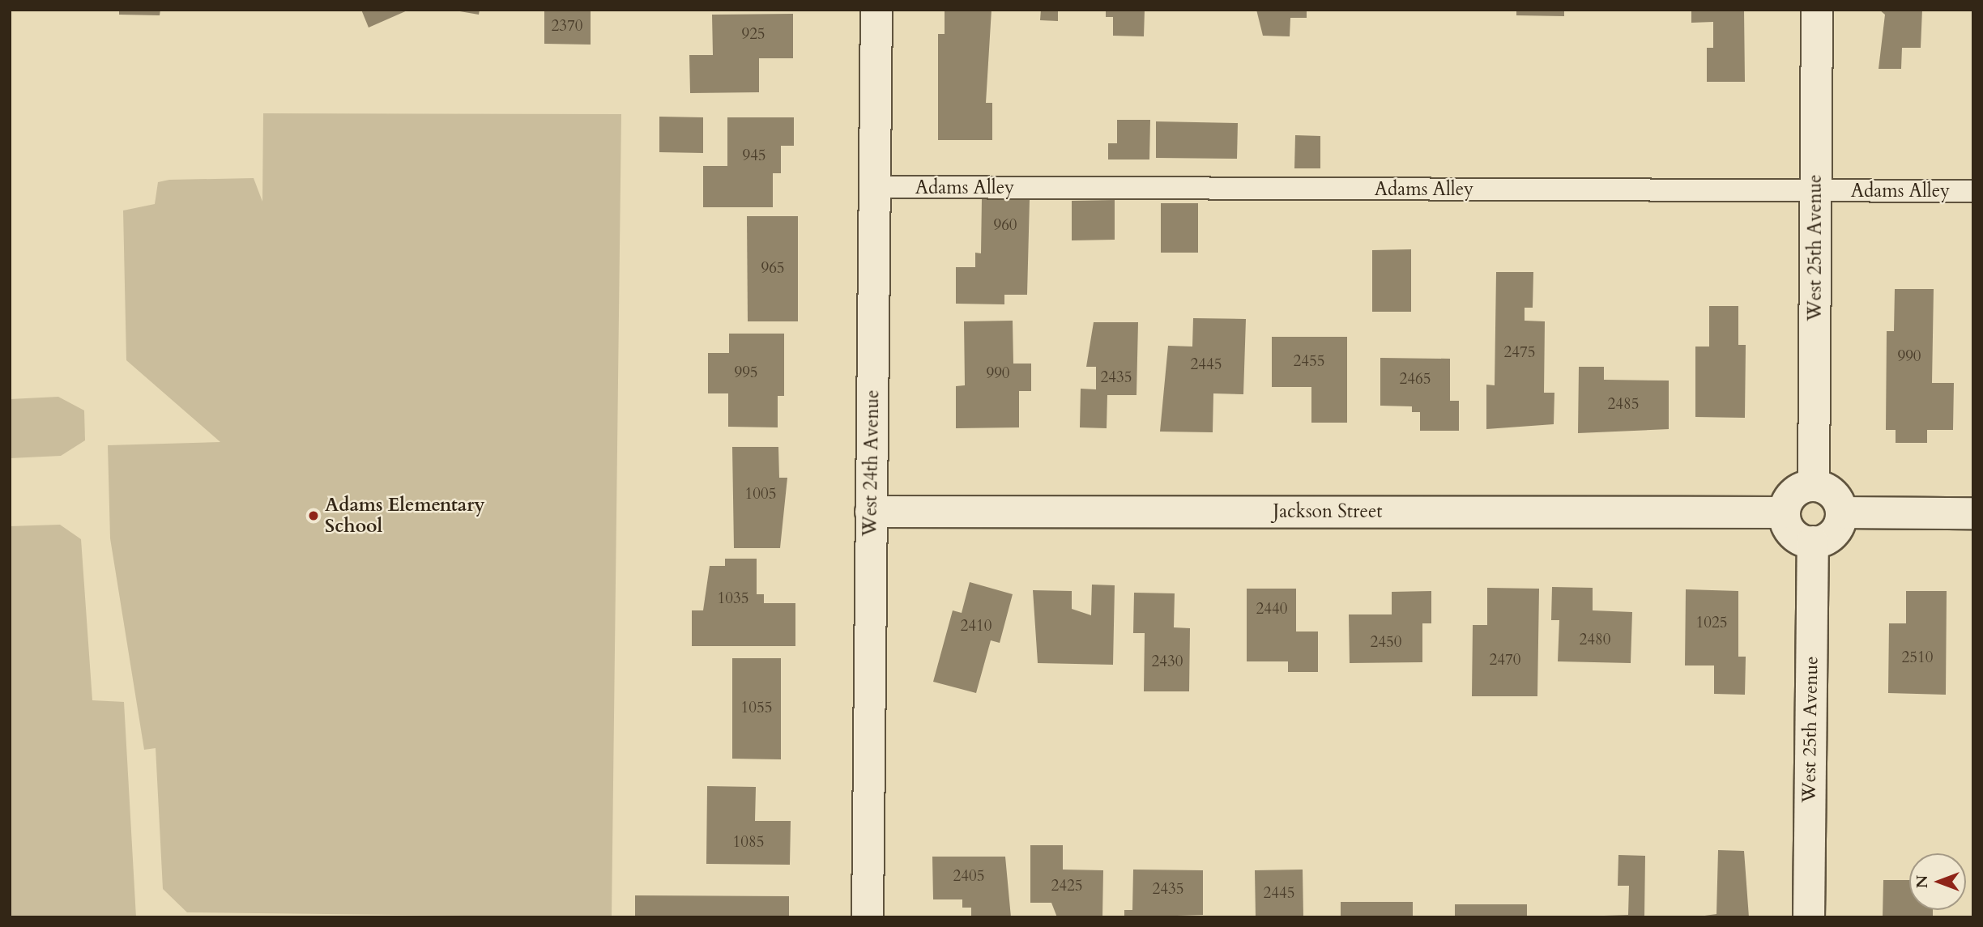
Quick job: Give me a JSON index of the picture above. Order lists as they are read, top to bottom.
{
  "streets": {
    "street": ["West 25th Avenue", "West 24th Avenue", "Jackson Street"],
    "lane": ["Adams Alley"]
  },
  "crossings": [
    ["Adams Alley", "West 25th Avenue"],
    ["Adams Alley", "West 24th Avenue"],
    ["West 25th Avenue", "Jackson Street"],
    ["West 24th Avenue", "Jackson Street"]
  ],
  "places": ["Adams Elementary School"],
  "house_numbers": [
    "2370",
    "925",
    "945",
    "960",
    "965",
    "2475",
    "990",
    "2455",
    "2445",
    "995",
    "990",
    "2435",
    "2465",
    "2485",
    "1005",
    "1035",
    "2440",
    "1025",
    "2410",
    "2480",
    "2450",
    "2510",
    "2470",
    "2430",
    "1055",
    "1085",
    "2405",
    "2425",
    "2435",
    "2445"
  ],
  "north": "left"
}
